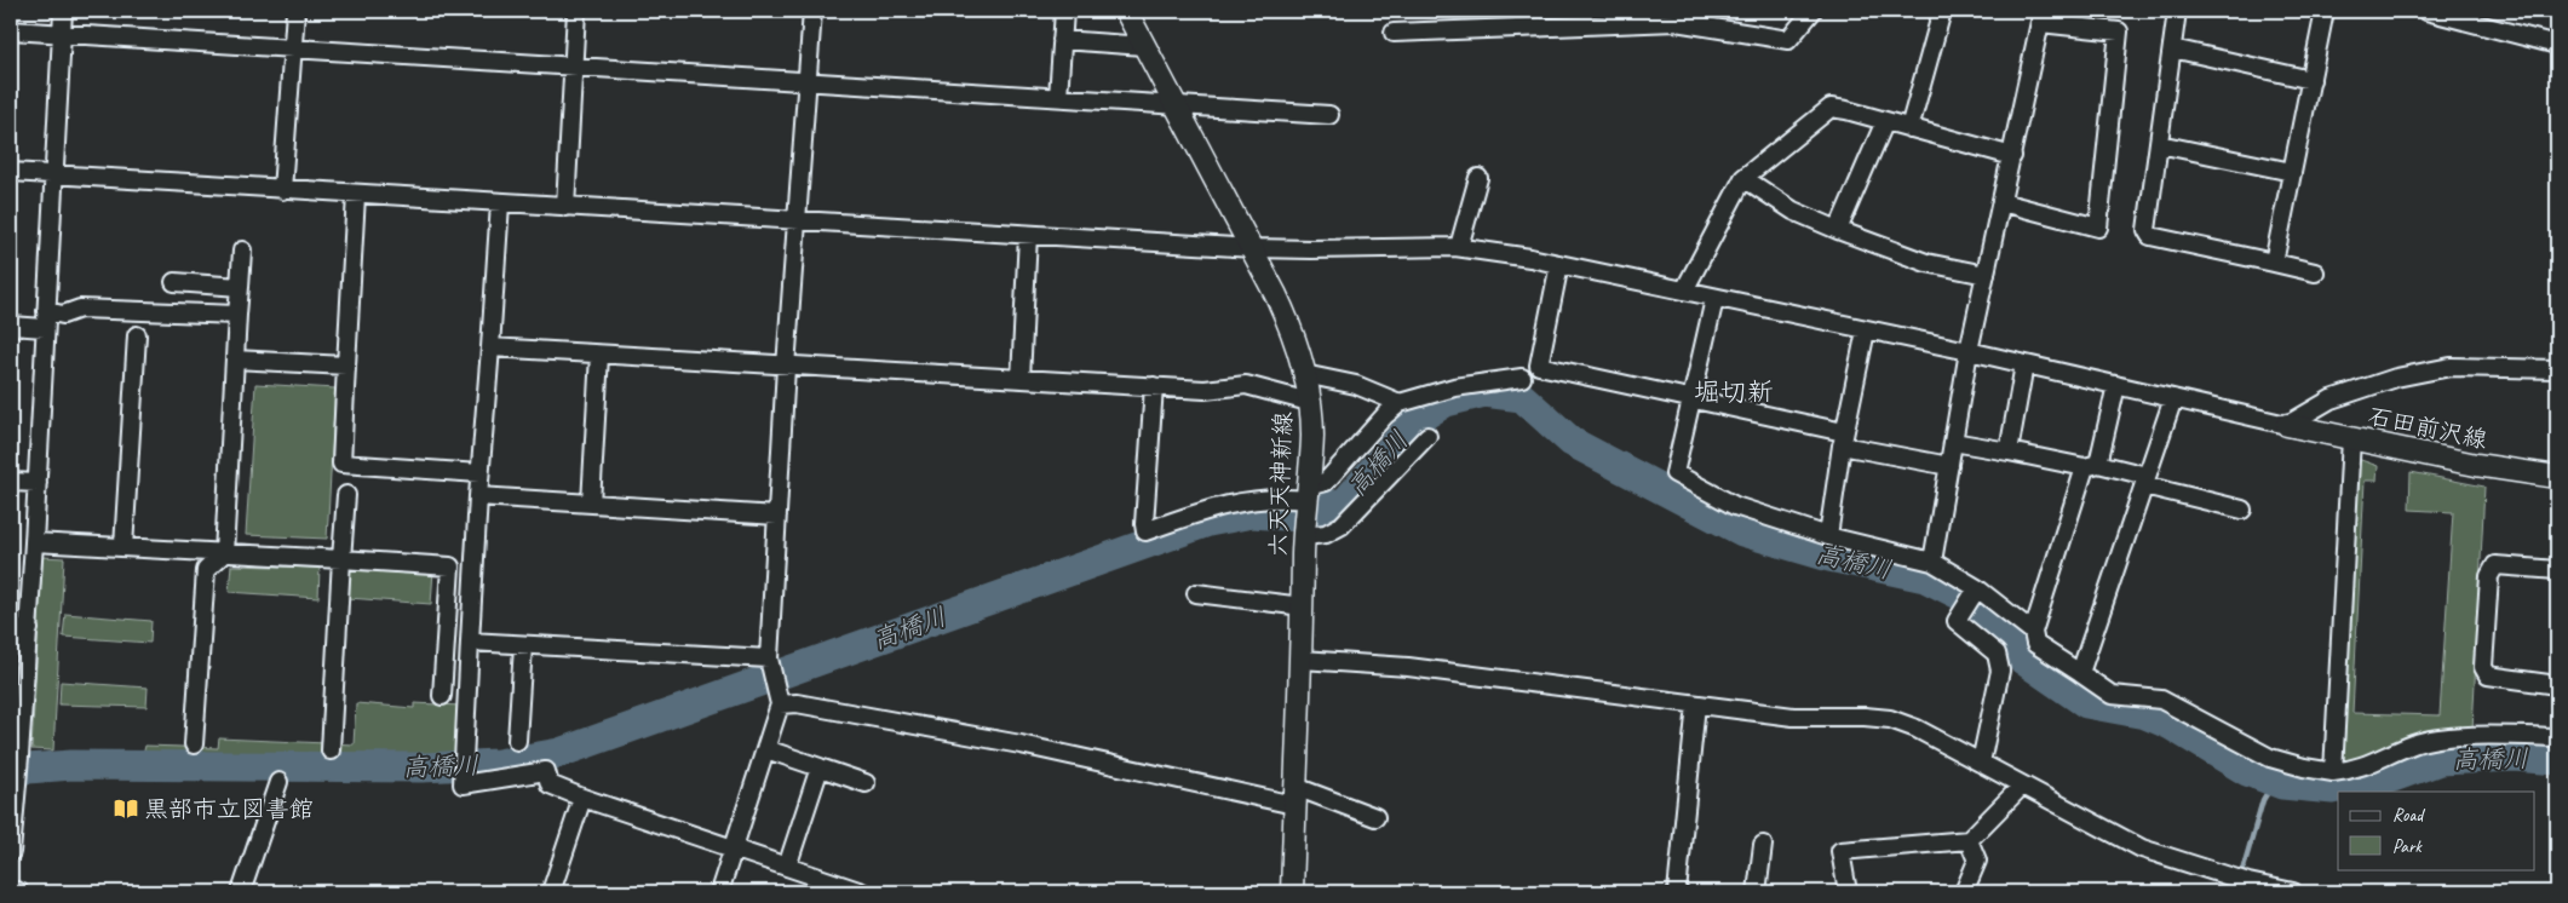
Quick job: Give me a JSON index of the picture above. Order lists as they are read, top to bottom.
{
  "streets": {
    "main road": ["石田前沢線", "六天天神新線"]
  },
  "districts": ["堀切新"],
  "water": ["高橋川"],
  "places": {
    "library": ["黒部市立図書館"]
  },
  "legend": ["Road", "Park"]
}
